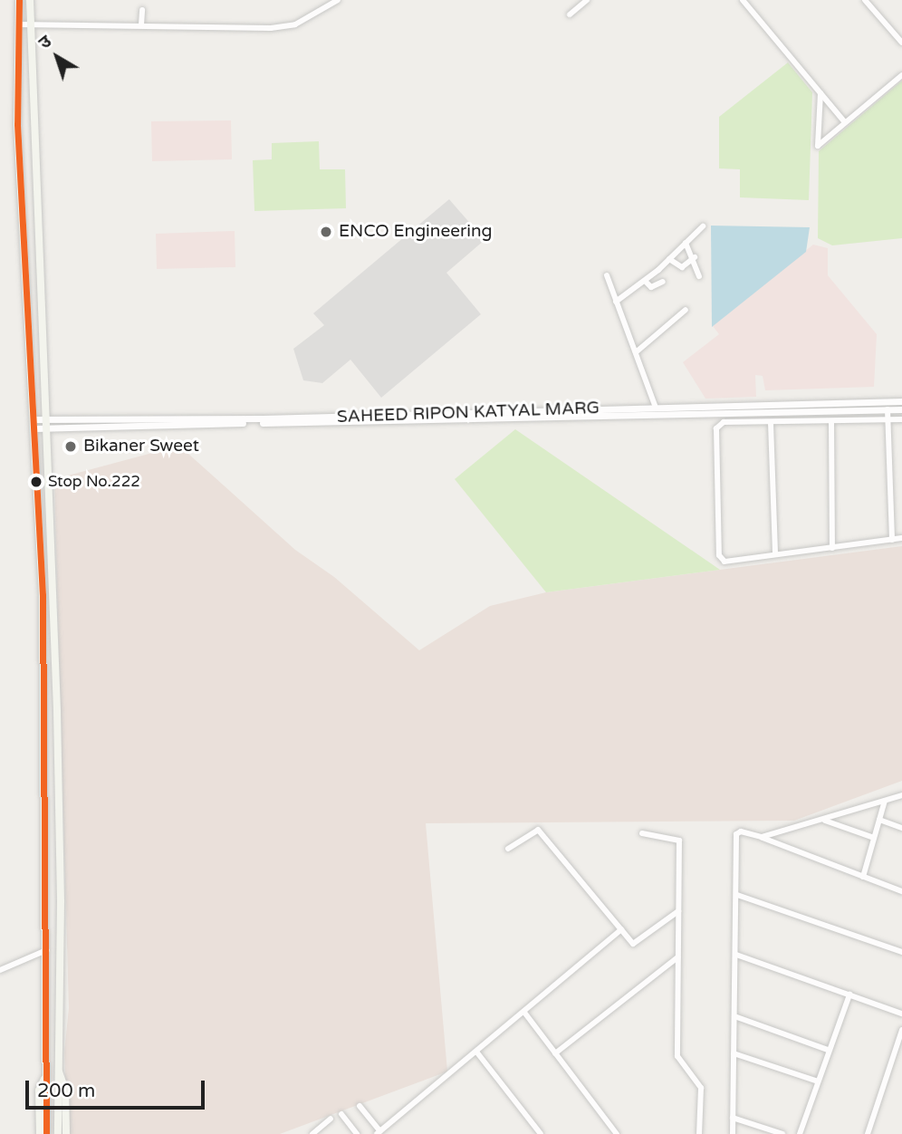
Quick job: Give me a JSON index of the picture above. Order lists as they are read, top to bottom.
{
  "streets": {
    "street": ["SAHEED RIPON KATYAL MARG"]
  },
  "places": ["ENCO Engineering", "Bikaner Sweet", "Stop No.222"],
  "scale_bar": "200 m",
  "north": "top left"
}
